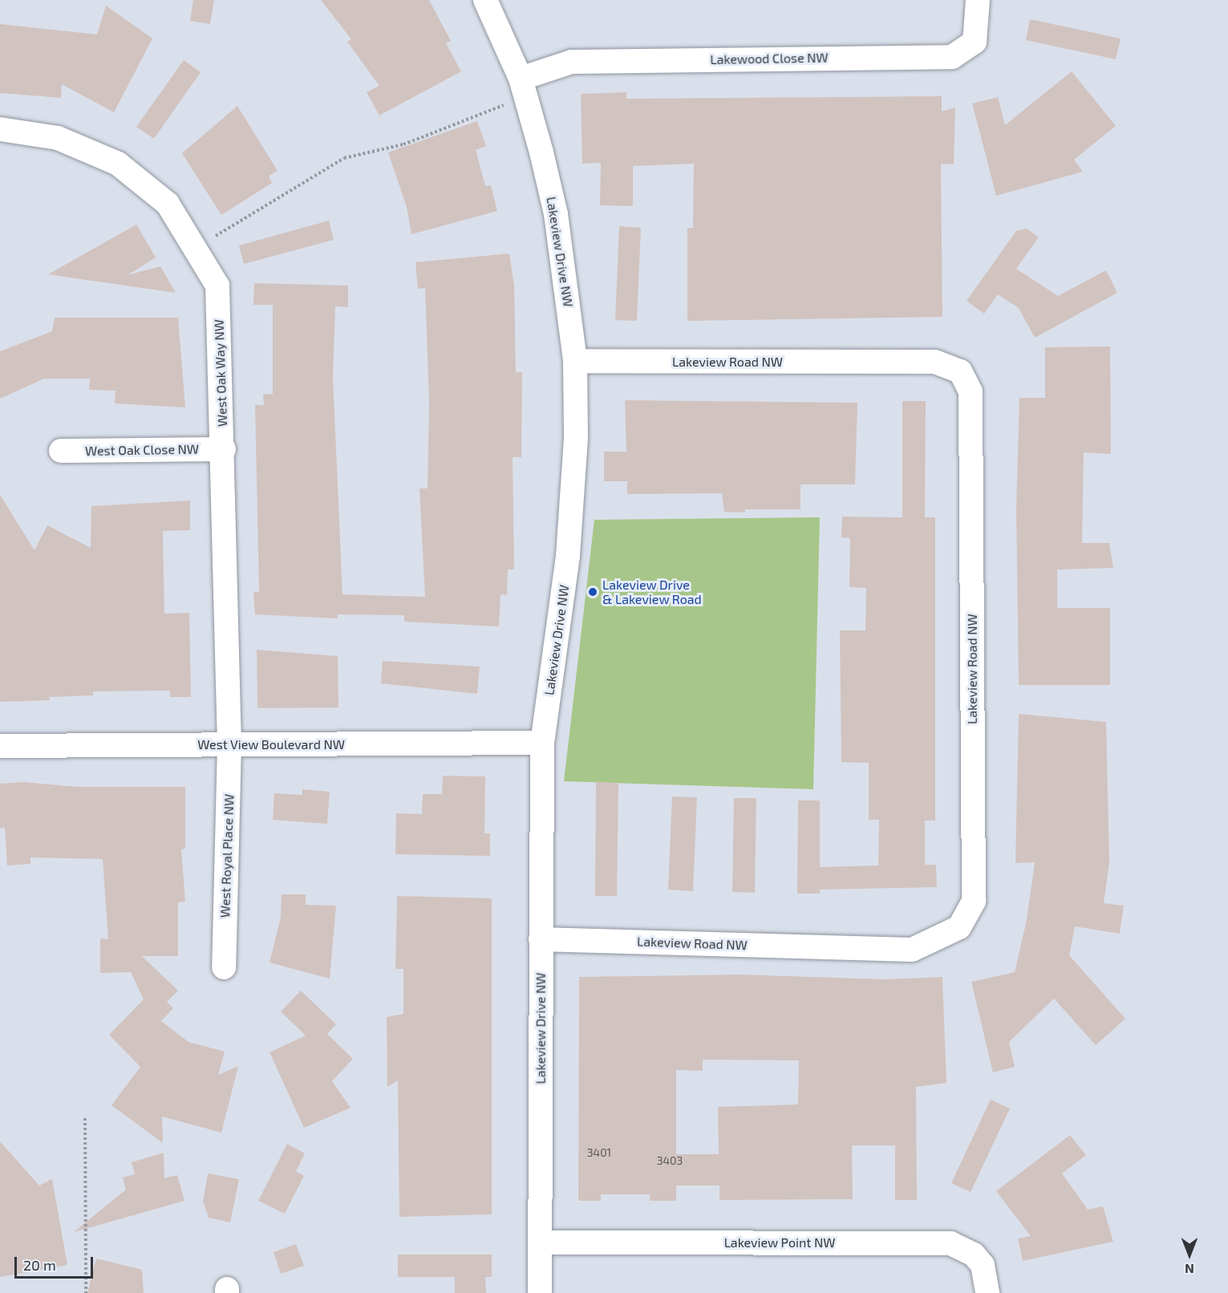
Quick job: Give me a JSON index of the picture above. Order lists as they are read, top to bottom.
{
  "streets": {
    "street": [
      "Lakewood Close NW",
      "Lakeview Drive NW",
      "Lakeview Road NW",
      "West Oak Way NW",
      "West Oak Close NW",
      "West View Boulevard NW",
      "West Royal Place NW",
      "Lakeview Point NW"
    ]
  },
  "crossings": [
    ["Lakewood Close NW", "Lakeview Drive NW"],
    ["Lakeview Drive NW", "Lakeview Road NW"],
    ["Lakeview Drive NW", "West View Boulevard NW"],
    ["Lakeview Drive NW", "Lakeview Point NW"],
    ["West Oak Way NW", "West Oak Close NW"],
    ["West Oak Way NW", "West View Boulevard NW"],
    ["West Oak Way NW", "West Royal Place NW"],
    ["West View Boulevard NW", "West Royal Place NW"]
  ],
  "places": ["Lakeview Drive & Lakeview Road"],
  "house_numbers": ["3401", "3403"],
  "scale_bar": "20 m",
  "north": "bottom"
}
